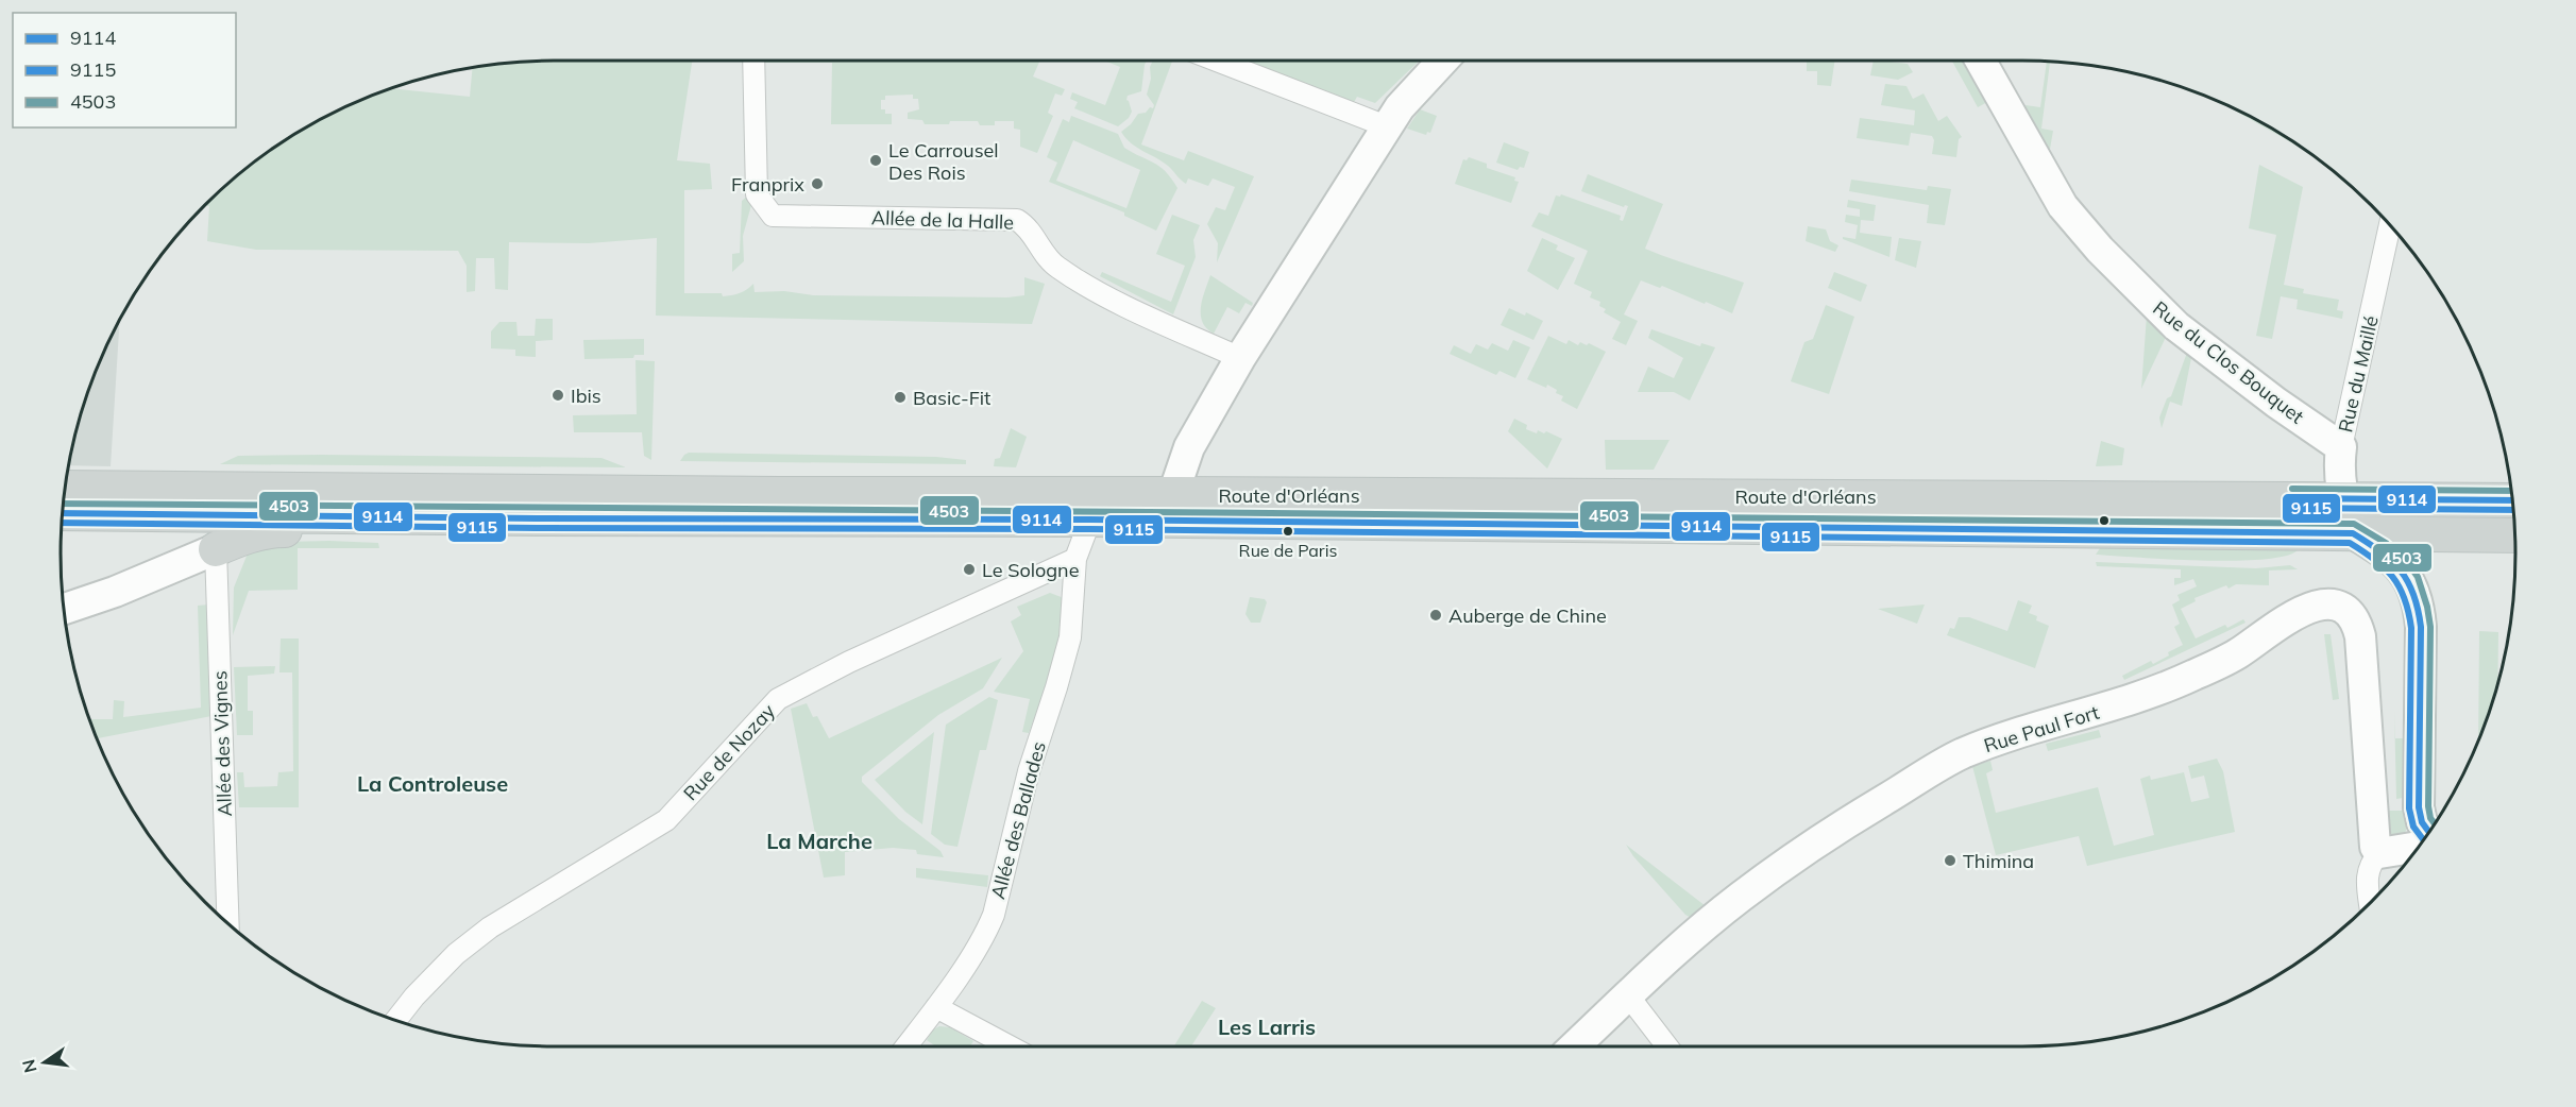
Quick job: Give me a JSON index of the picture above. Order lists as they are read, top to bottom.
{
  "streets": {
    "main road": [
      "Rue du Clos Bouquet",
      "Rue du Maillé",
      "Route d'Orléans",
      "Rue Paul Fort"
    ],
    "street": [
      "Allée de la Halle",
      "Allée des Vignes",
      "Rue de Nozay",
      "Allée des Ballades"
    ]
  },
  "crossings": [
    ["Rue du Clos Bouquet", "Rue du Maillé"],
    ["Rue du Maillé", "Route d'Orléans"],
    ["Rue de Nozay", "Allée des Ballades"]
  ],
  "districts": ["La Controleuse", "La Marche", "Les Larris"],
  "places": [
    "Le Carrousel Des Rois",
    "Franprix",
    "Ibis",
    "Basic-Fit",
    "Rue de Paris",
    "Le Sologne",
    "Auberge de Chine",
    "Thimina"
  ],
  "lines": ["transit line 4503", "transit line 9114", "transit line 9115"],
  "legend": ["9114", "9115", "4503"],
  "north": "left"
}
